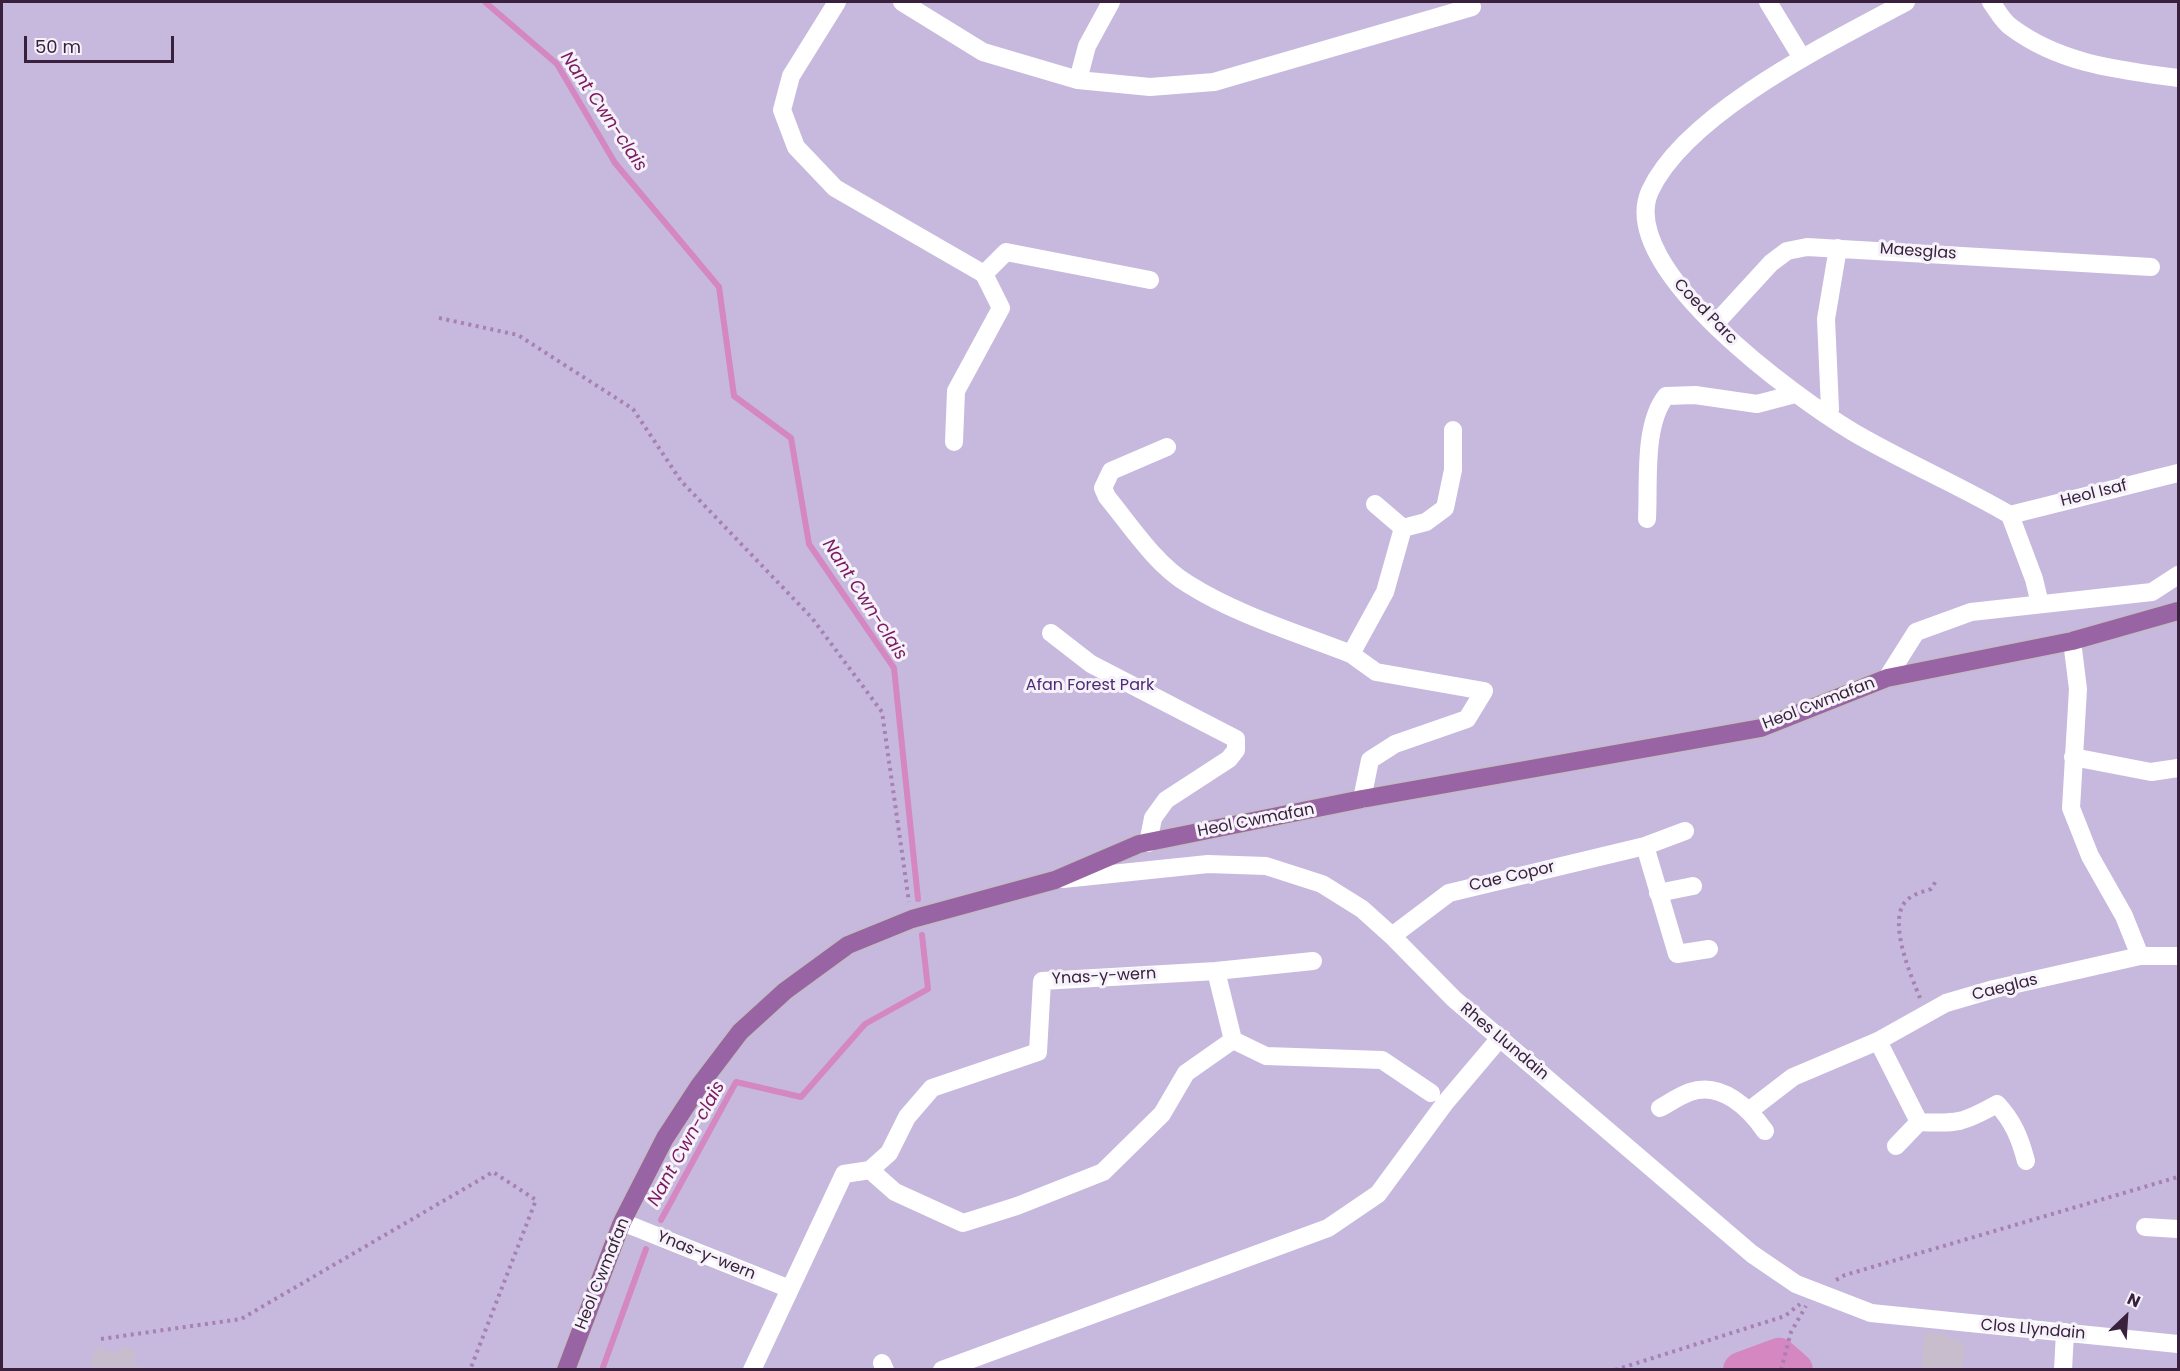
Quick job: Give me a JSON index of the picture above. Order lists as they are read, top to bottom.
{
  "streets": {
    "main road": ["Heol Cwmafan"],
    "street": [
      "Maesglas",
      "Coed Parc",
      "Heol Isaf",
      "Cae Copor",
      "Ynas-y-wern",
      "Caeglas",
      "Rhes Llundain",
      "Clos Llyndain"
    ]
  },
  "crossings": [
    ["Maesglas", "Coed Parc"],
    ["Coed Parc", "Heol Isaf"],
    ["Heol Cwmafan", "Ynas-y-wern"],
    ["Heol Cwmafan", "Rhes Llundain"],
    ["Cae Copor", "Rhes Llundain"],
    ["Rhes Llundain", "Clos Llyndain"]
  ],
  "water": ["Nant Cwn-clais"],
  "parks": ["Afan Forest Park"],
  "scale_bar": "50 m",
  "north": "top right"
}
